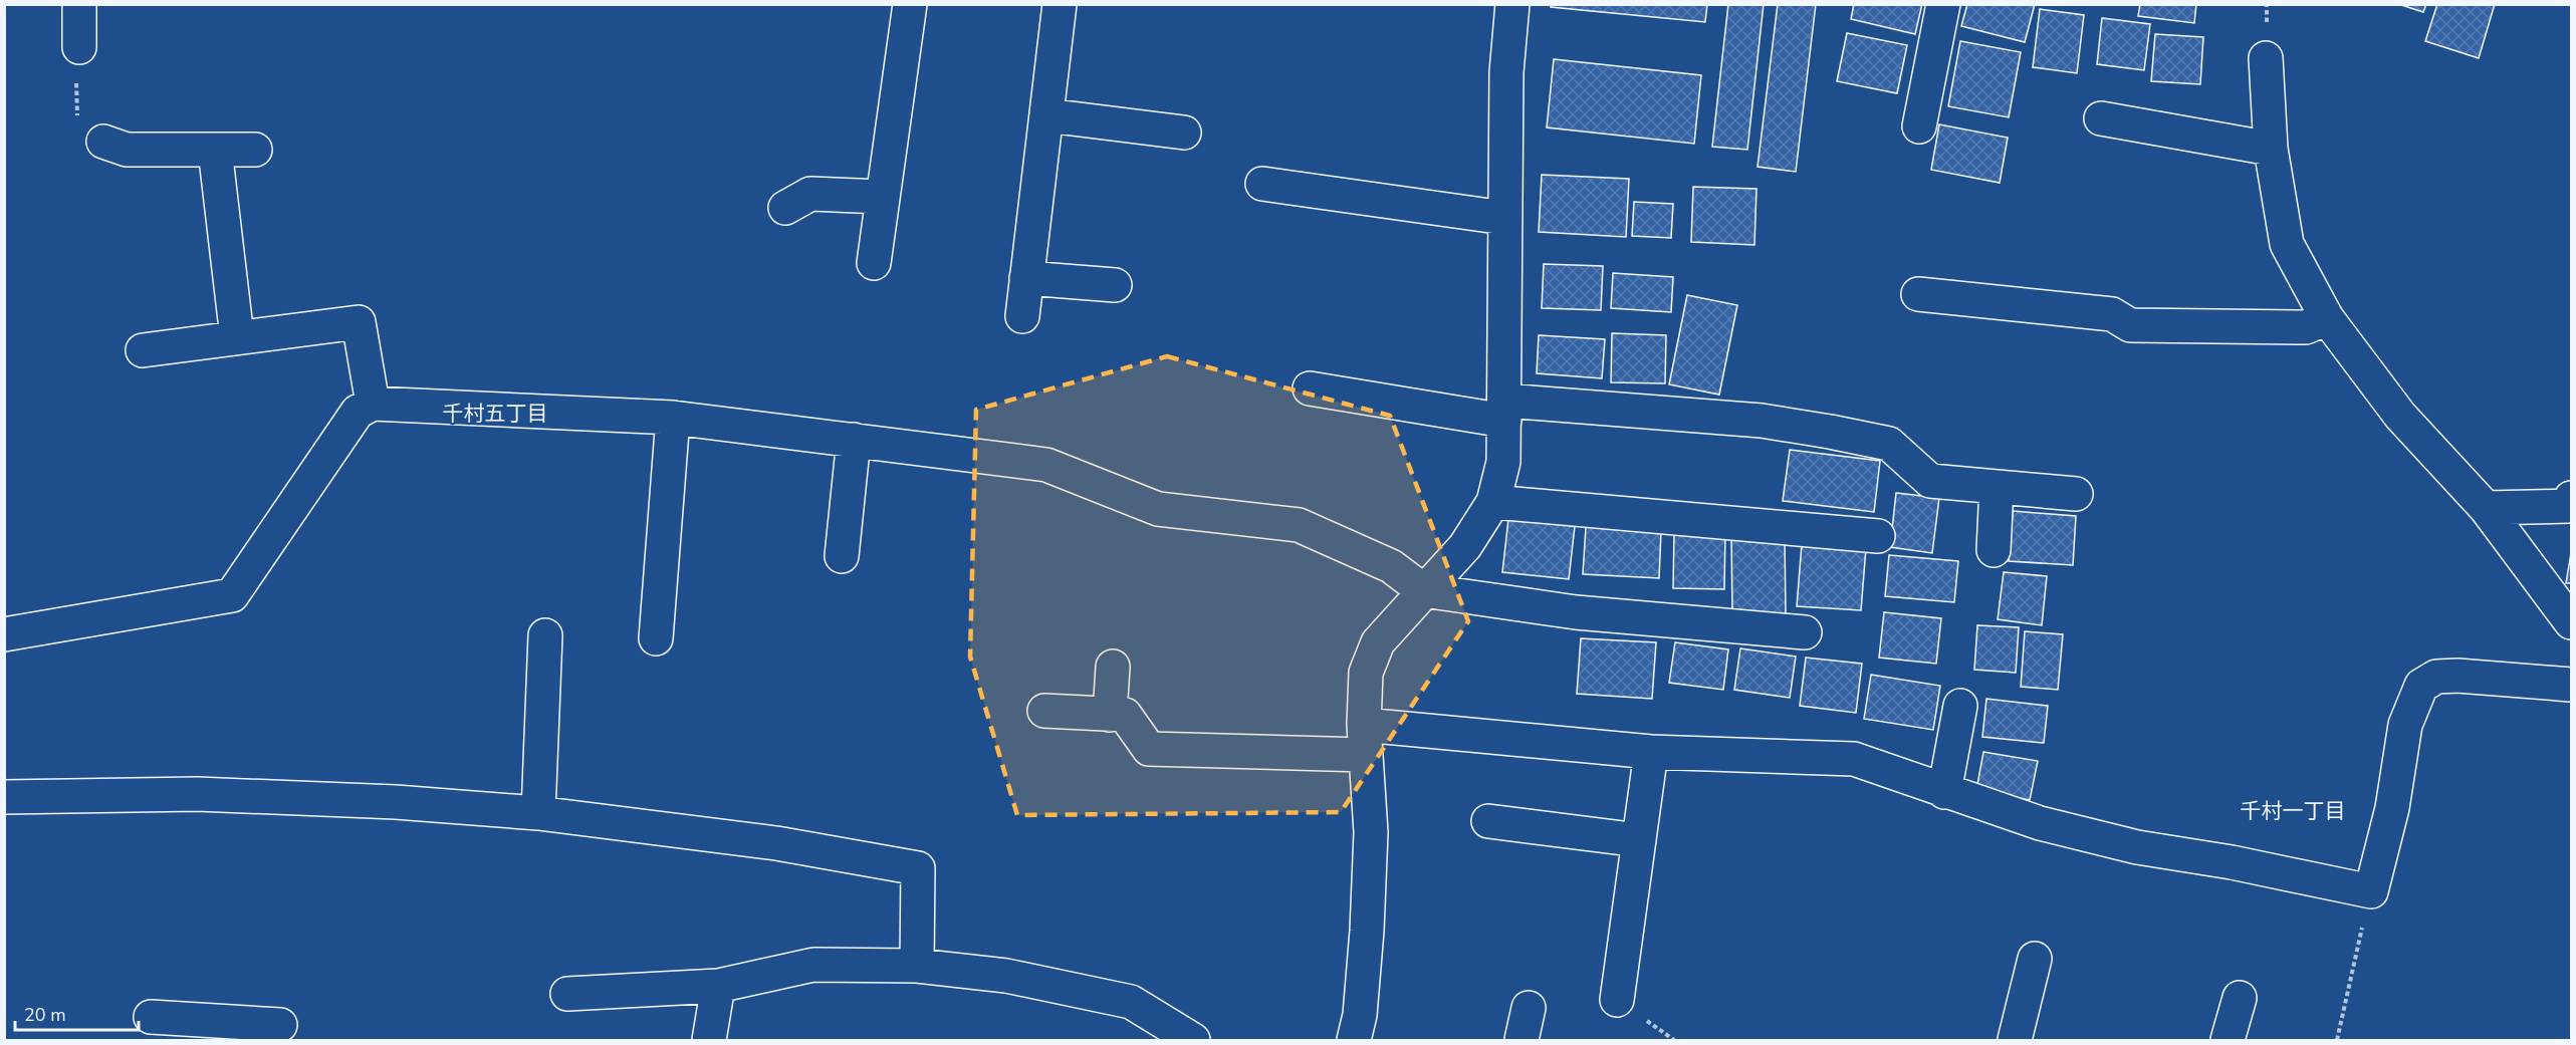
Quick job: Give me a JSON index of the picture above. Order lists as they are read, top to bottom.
{
  "districts": ["千村五丁目", "千村一丁目"],
  "scale_bar": "20 m"
}
